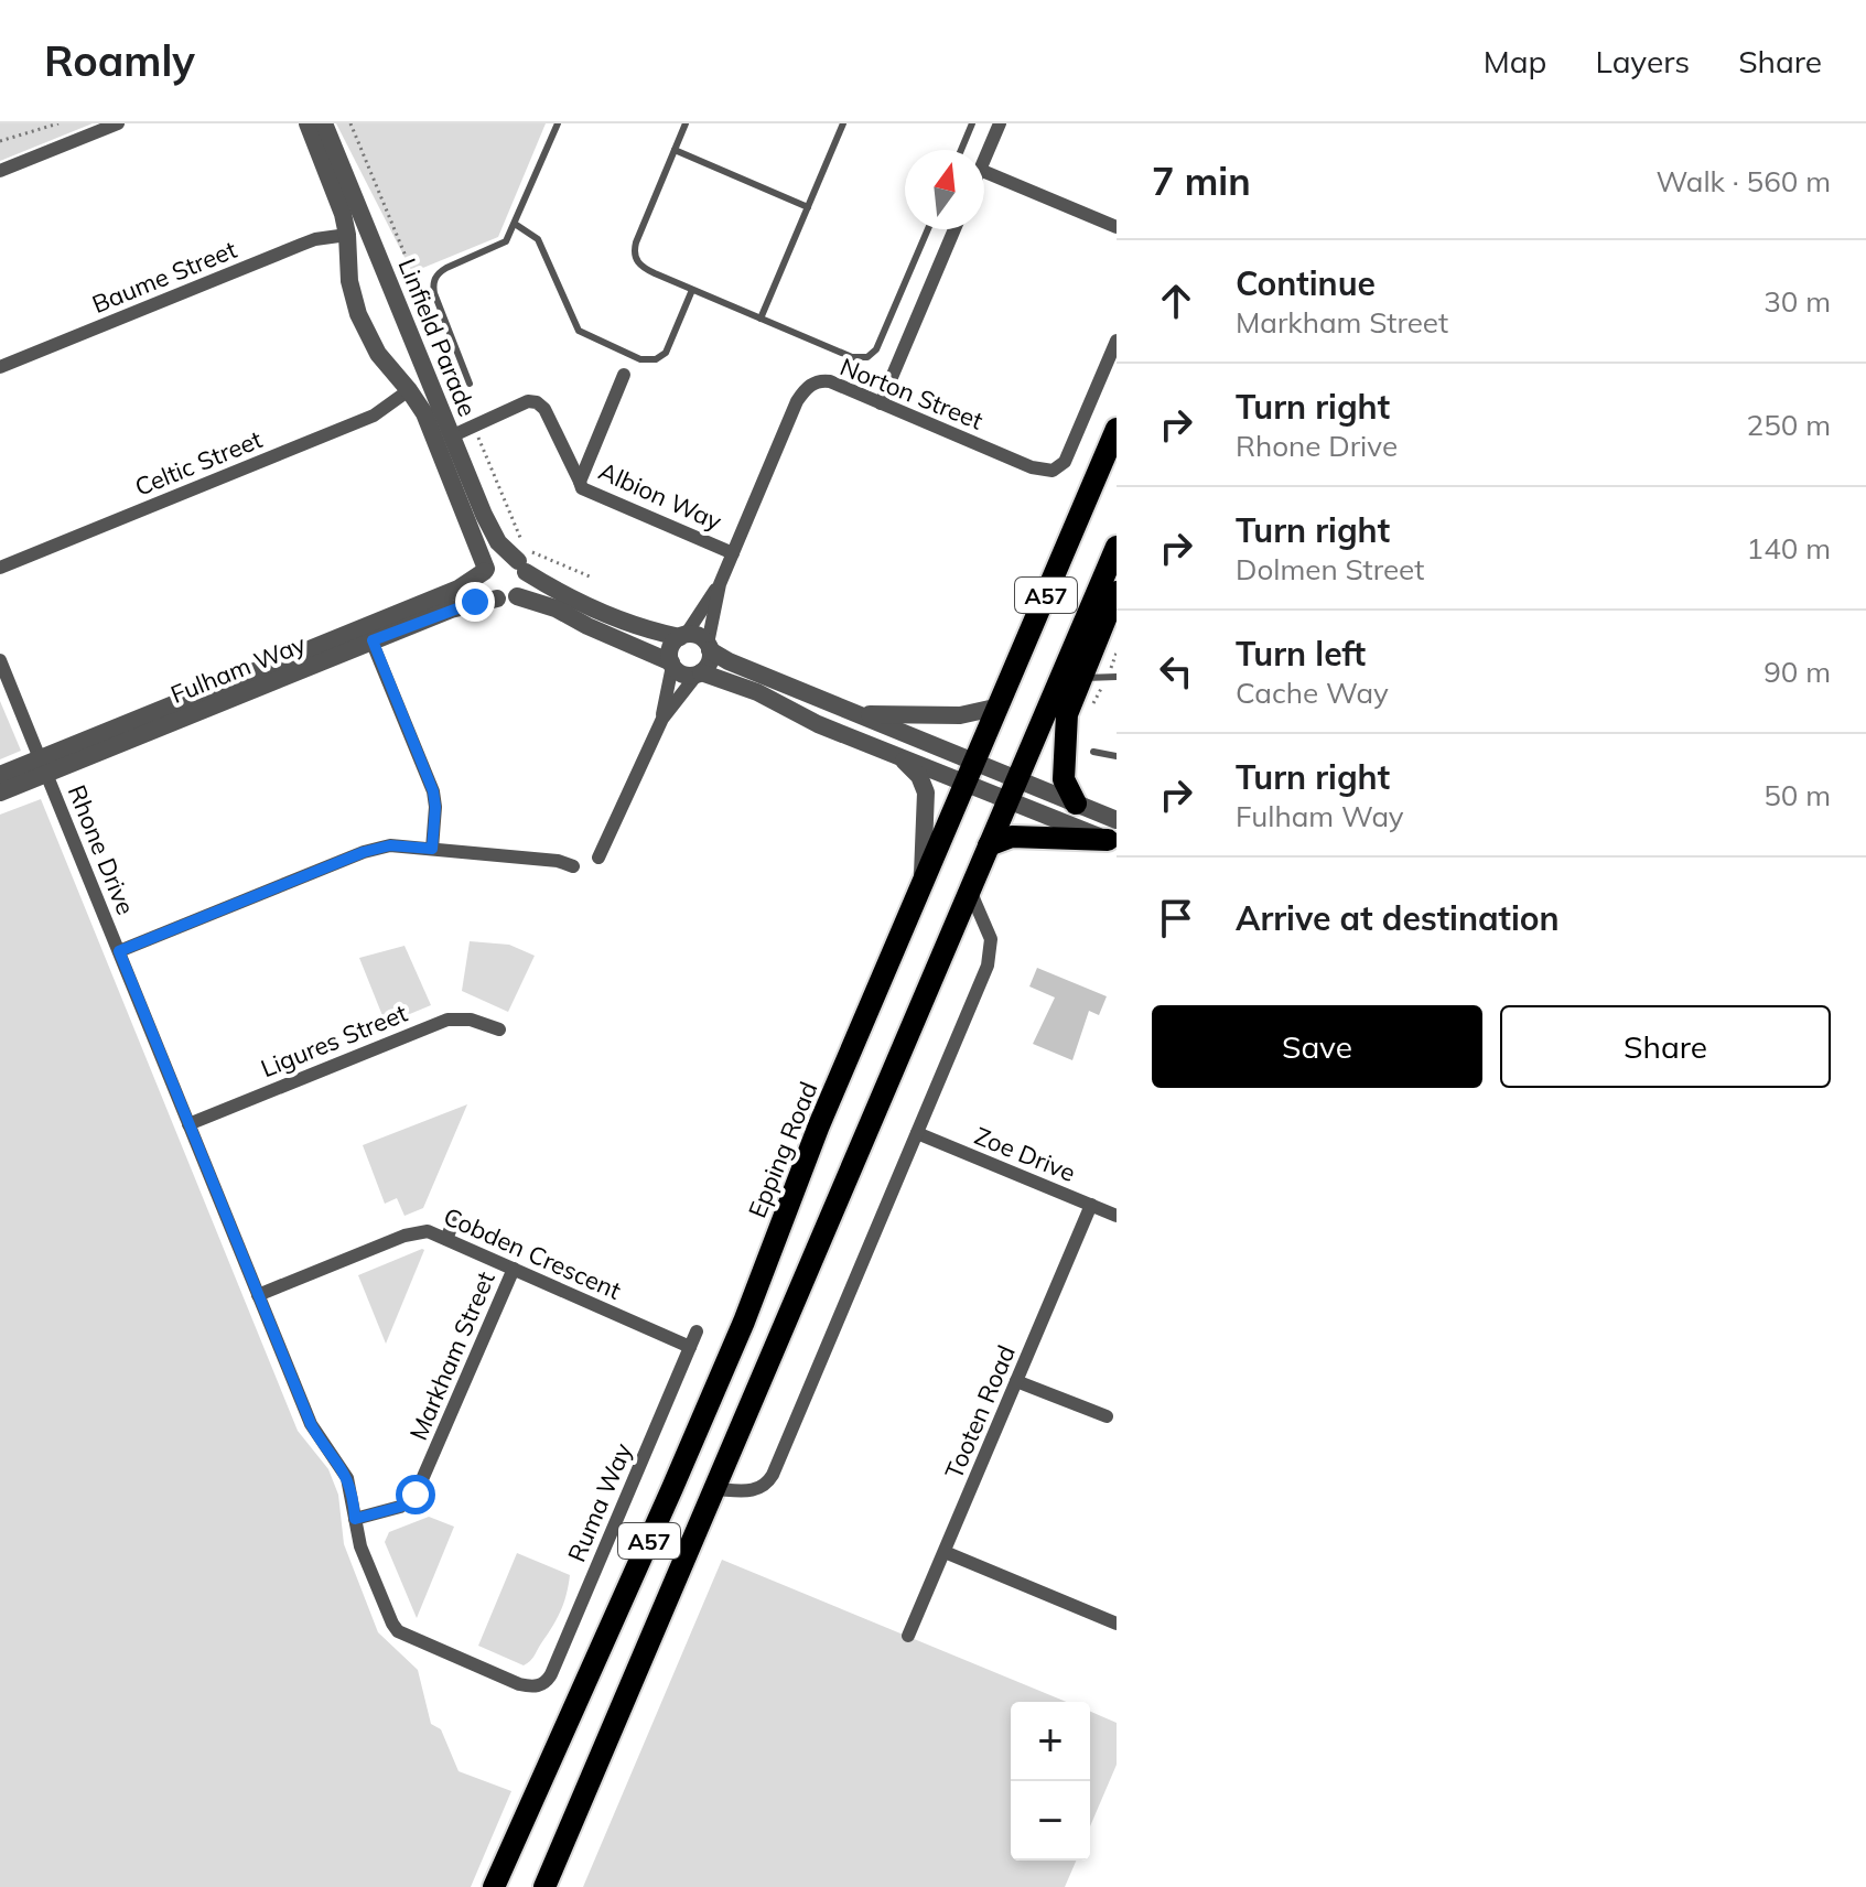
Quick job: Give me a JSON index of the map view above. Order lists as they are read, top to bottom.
{
  "streets": {
    "main road": ["A57", "Epping Road"],
    "street": [
      "Baume Street",
      "Linfield Parade",
      "Norton Street",
      "Celtic Street",
      "Albion Way",
      "Fulham Way",
      "Rhone Drive",
      "Ligures Street",
      "Zoe Drive",
      "Cobden Crescent",
      "Markham Street",
      "Tooten Road",
      "Ruma Way"
    ]
  },
  "crossings": [
    ["Baume Street", "Linfield Parade"],
    ["Linfield Parade", "Norton Street"],
    ["Linfield Parade", "Celtic Street"],
    ["Linfield Parade", "Fulham Way"],
    ["Norton Street", "Albion Way"],
    ["Fulham Way", "Rhone Drive"],
    ["Rhone Drive", "Ligures Street"],
    ["Rhone Drive", "Cobden Crescent"],
    ["Rhone Drive", "Markham Street"],
    ["Rhone Drive", "Ruma Way"],
    ["Zoe Drive", "Tooten Road"],
    ["Cobden Crescent", "Markham Street"],
    ["Cobden Crescent", "Ruma Way"]
  ],
  "north": "top",
  "page": {
    "header": "Roamly",
    "nav": ["Map", "Layers", "Share"],
    "heading": ["7 min", "Walk · 560 m"],
    "list": [
      ["Continue", "Markham Street", "30 m"],
      ["Turn right", "Rhone Drive", "250 m"],
      ["Turn right", "Dolmen Street", "140 m"],
      ["Turn left", "Cache Way", "90 m"],
      ["Turn right", "Fulham Way", "50 m"],
      "Arrive at destination"
    ],
    "buttons": ["Save", "Share"],
    "map_buttons": ["+", "−"]
  }
}
